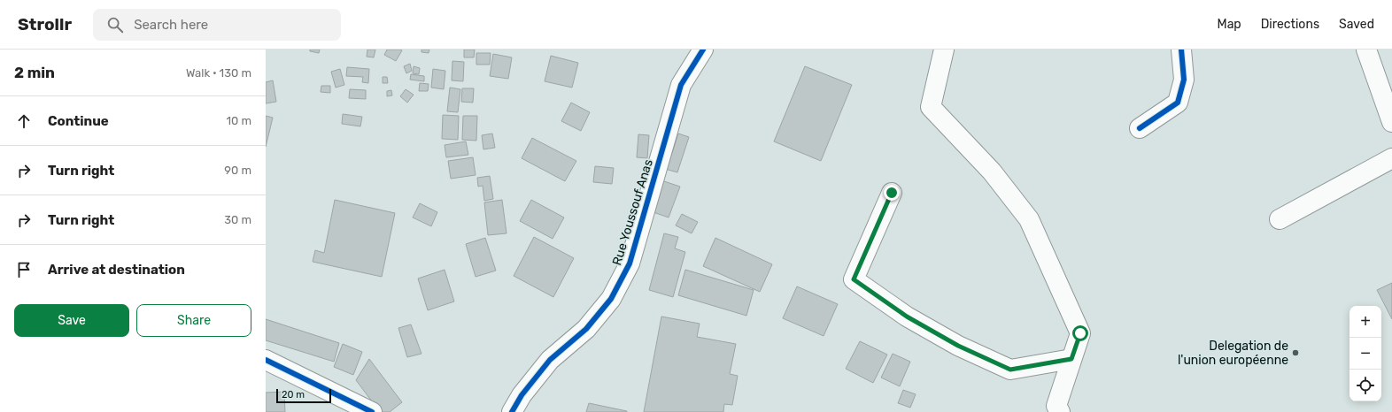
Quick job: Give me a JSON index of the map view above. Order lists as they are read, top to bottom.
{
  "streets": {
    "street": ["Rue Youssouf Anas"]
  },
  "places": ["Delegation de l'union européenne"],
  "scale_bar": "20 m",
  "page": {
    "header": "Strollr",
    "search": "Search here",
    "nav": ["Map", "Directions", "Saved"],
    "heading": ["2 min", "Walk · 130 m"],
    "list": [
      ["Continue", "10 m"],
      ["Turn right", "90 m"],
      ["Turn right", "30 m"],
      "Arrive at destination"
    ],
    "buttons": ["Save", "Share"],
    "map_buttons": ["+", "−"],
    "scale": "20 m"
  }
}
